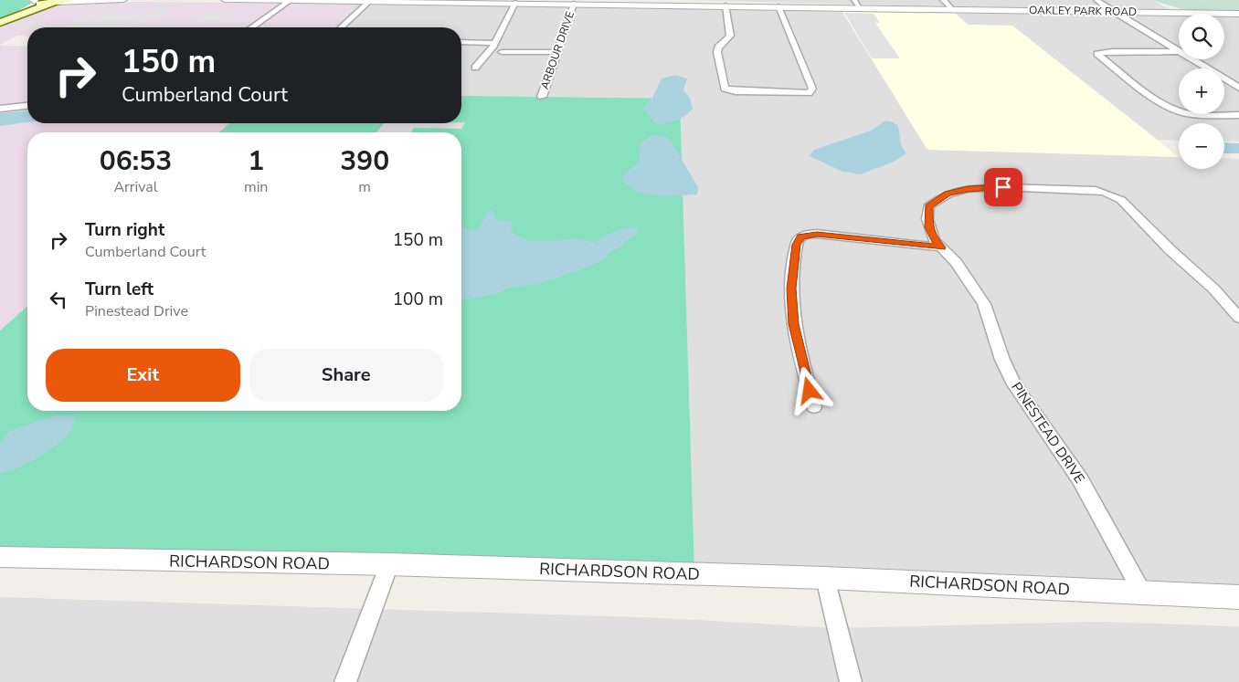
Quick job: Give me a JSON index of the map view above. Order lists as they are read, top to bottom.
{
  "streets": {
    "street": [
      "OAKLEY PARK ROAD",
      "ARBOUR DRIVE",
      "PINESTEAD DRIVE",
      "RICHARDSON ROAD"
    ]
  },
  "crossings": [
    ["OAKLEY PARK ROAD", "ARBOUR DRIVE"],
    ["PINESTEAD DRIVE", "RICHARDSON ROAD"]
  ],
  "page": {
    "map_buttons": ["+", "−"],
    "turn": ["150 m", "Cumberland Court"],
    "eta": [
      "06:53",
      "Arrival",
      "1",
      "min",
      "390",
      "m"
    ],
    "list": [
      {
        "name": "Turn right",
        "note": "Cumberland Court",
        "value": "150 m"
      },
      {
        "name": "Turn left",
        "note": "Pinestead Drive",
        "value": "100 m"
      }
    ],
    "buttons": ["Exit", "Share"]
  }
}
